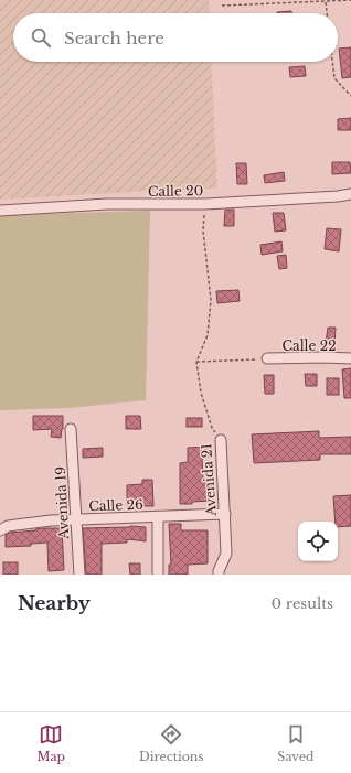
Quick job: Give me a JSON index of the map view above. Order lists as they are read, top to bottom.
{
  "streets": {
    "street": [
      "Calle 20",
      "Calle 22",
      "Avenida 21",
      "Avenida 19",
      "Calle 26"
    ]
  },
  "crossings": [
    ["Avenida 21", "Calle 26"],
    ["Avenida 19", "Calle 26"]
  ],
  "page": {
    "search": "Search here",
    "heading": ["Nearby", "0 results"],
    "nav": ["Map", "Directions", "Saved"]
  }
}
